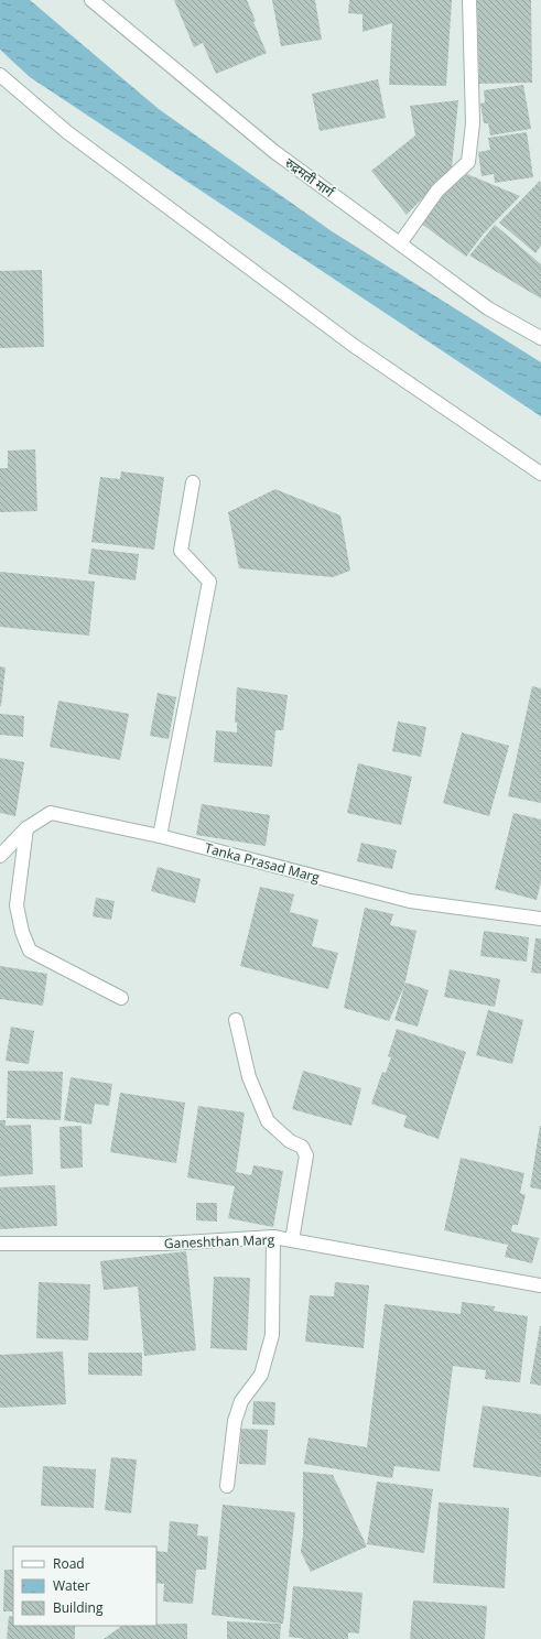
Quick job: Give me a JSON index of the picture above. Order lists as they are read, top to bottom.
{
  "streets": {
    "street": ["रुद्रमती मार्ग", "Tanka Prasad Marg", "Ganeshthan Marg"]
  },
  "legend": ["Road", "Water", "Building"]
}
